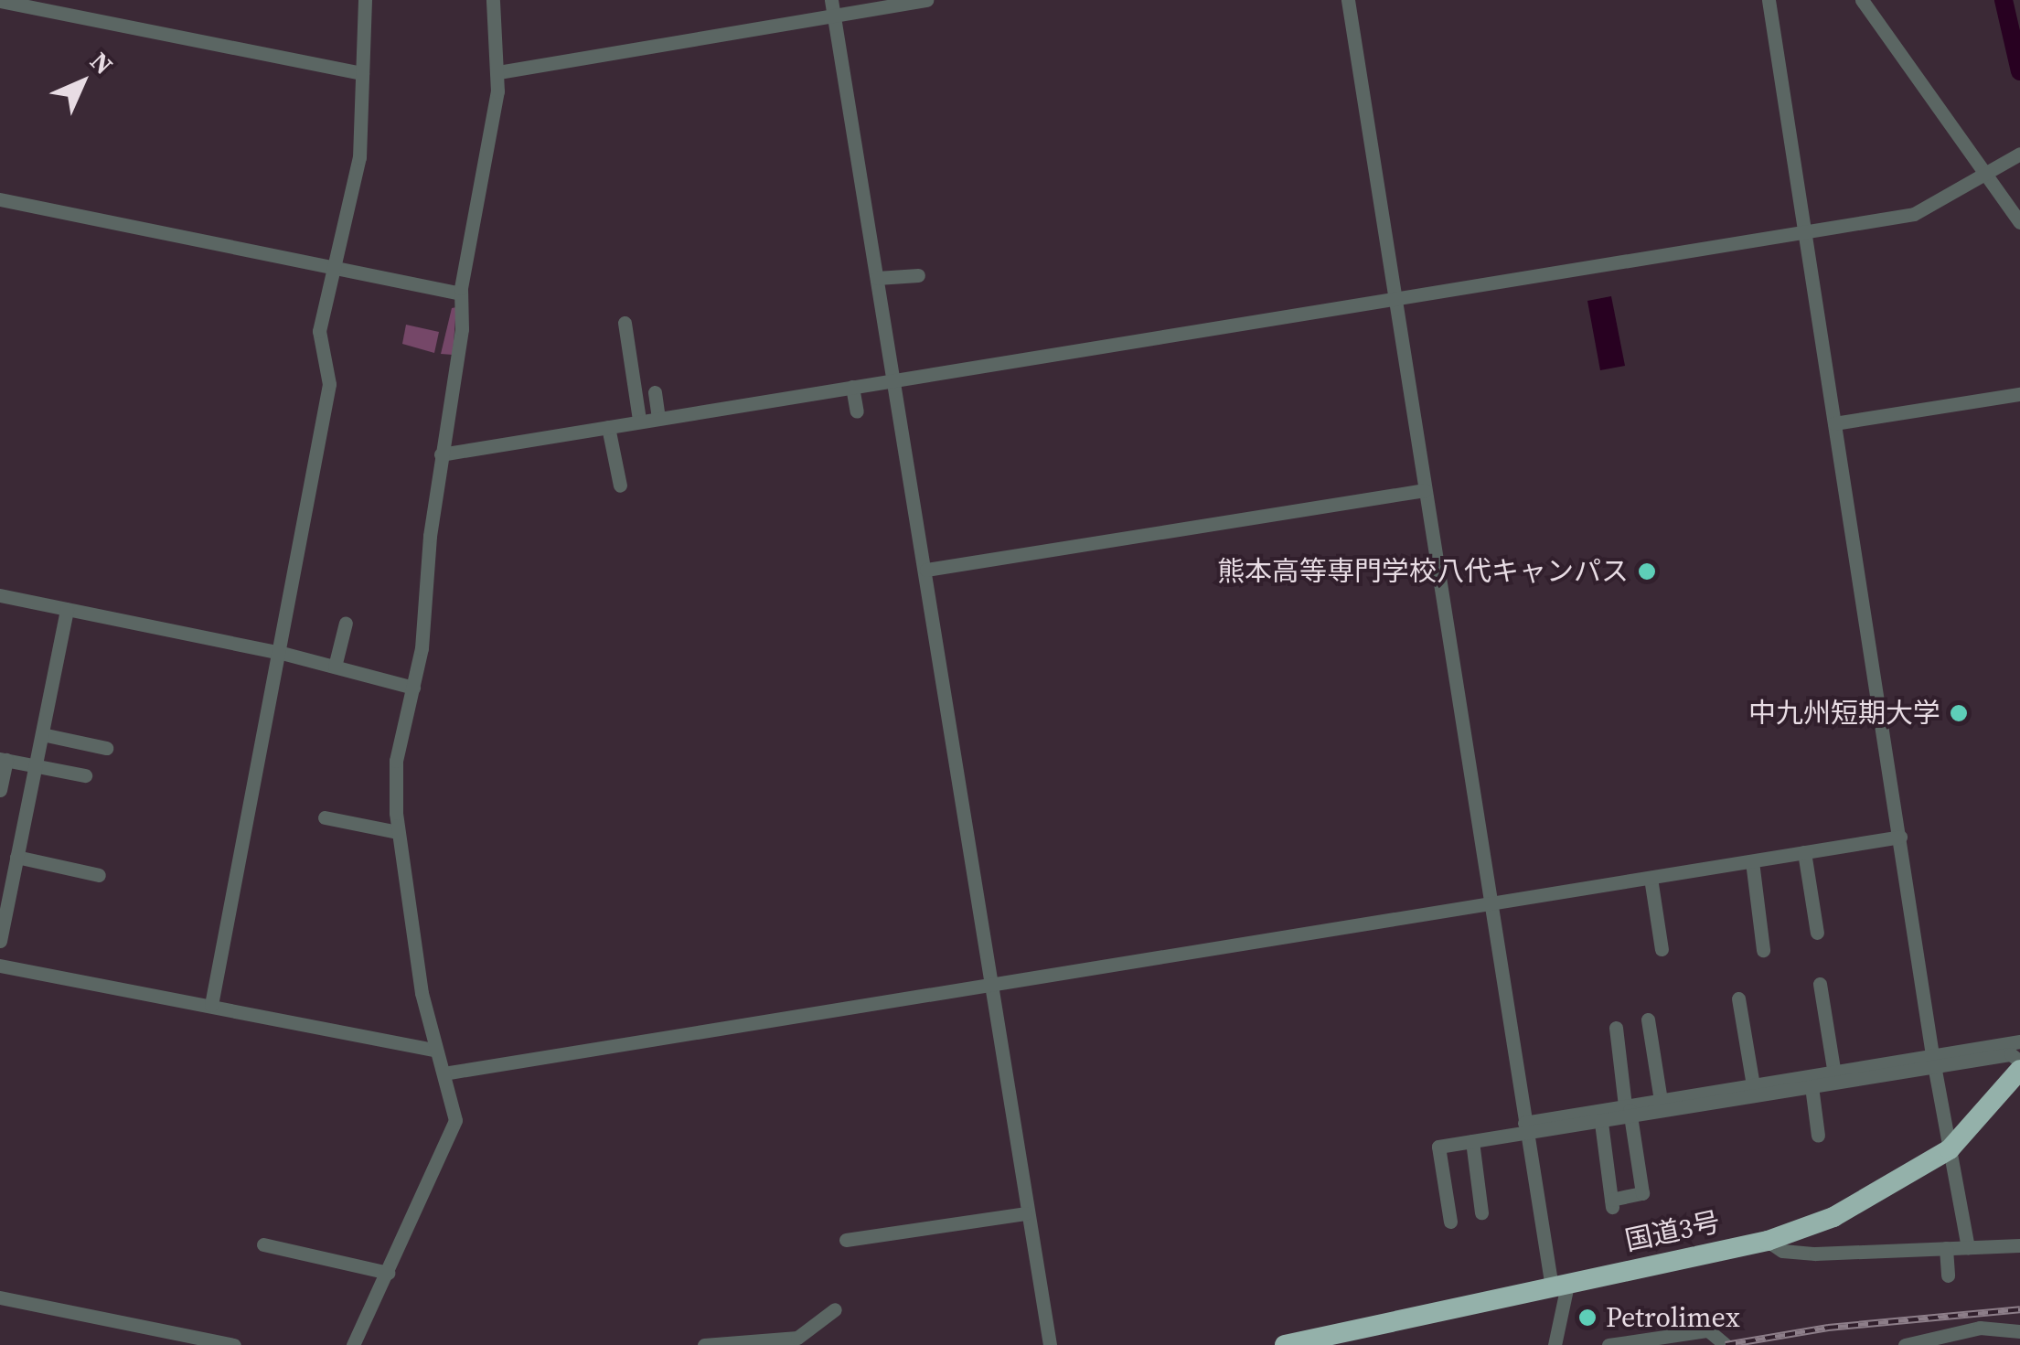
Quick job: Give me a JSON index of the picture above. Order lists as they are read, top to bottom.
{
  "streets": {
    "highway": ["国道3号"]
  },
  "places": ["熊本高等専門学校八代キャンパス", "中九州短期大学", "Petrolimex"],
  "north": "top right"
}
